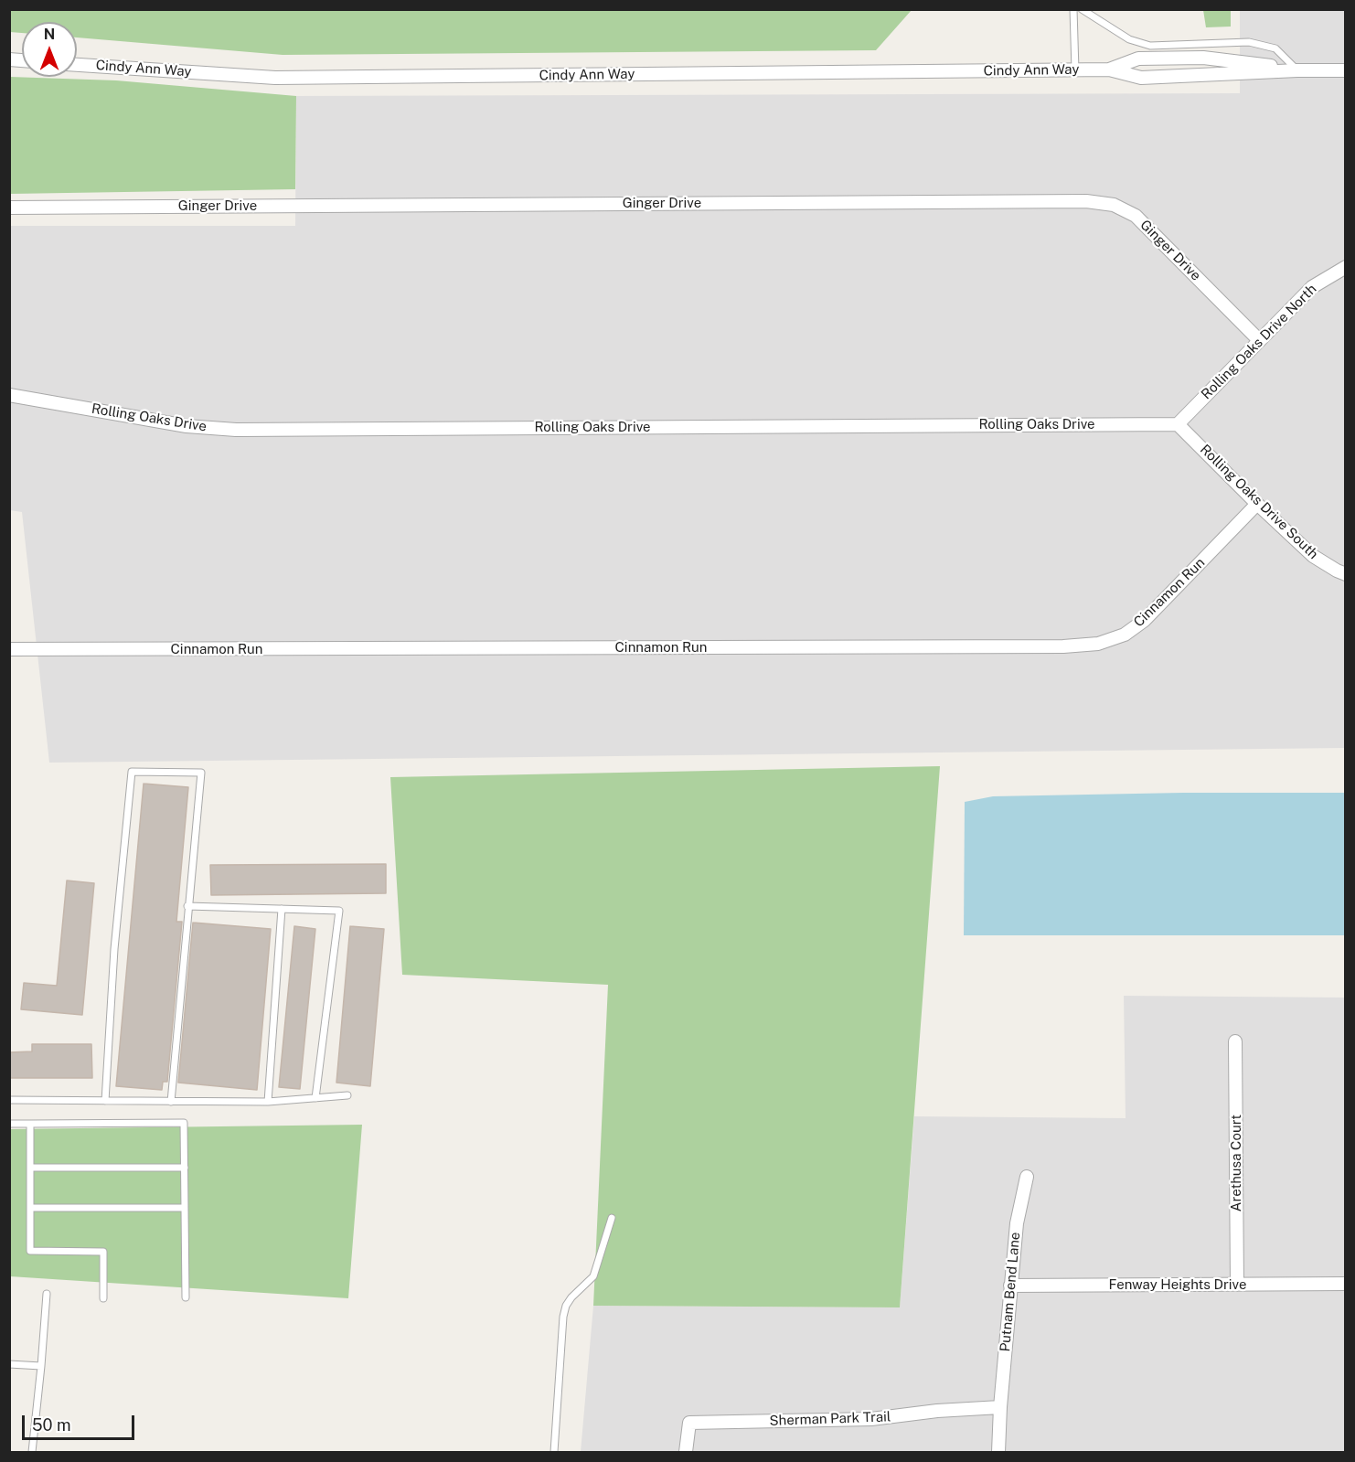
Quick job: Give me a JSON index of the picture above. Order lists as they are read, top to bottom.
{
  "streets": {
    "street": [
      "Cindy Ann Way",
      "Ginger Drive",
      "Rolling Oaks Drive North",
      "Rolling Oaks Drive",
      "Rolling Oaks Drive South",
      "Cinnamon Run",
      "Arethusa Court",
      "Fenway Heights Drive",
      "Putnam Bend Lane",
      "Sherman Park Trail"
    ]
  },
  "crossings": [
    ["Ginger Drive", "Rolling Oaks Drive North"],
    ["Rolling Oaks Drive North", "Rolling Oaks Drive"],
    ["Rolling Oaks Drive North", "Rolling Oaks Drive South"],
    ["Rolling Oaks Drive", "Rolling Oaks Drive South"],
    ["Rolling Oaks Drive South", "Cinnamon Run"],
    ["Arethusa Court", "Fenway Heights Drive"],
    ["Fenway Heights Drive", "Putnam Bend Lane"],
    ["Putnam Bend Lane", "Sherman Park Trail"]
  ],
  "scale_bar": "50 m",
  "north": "top"
}
